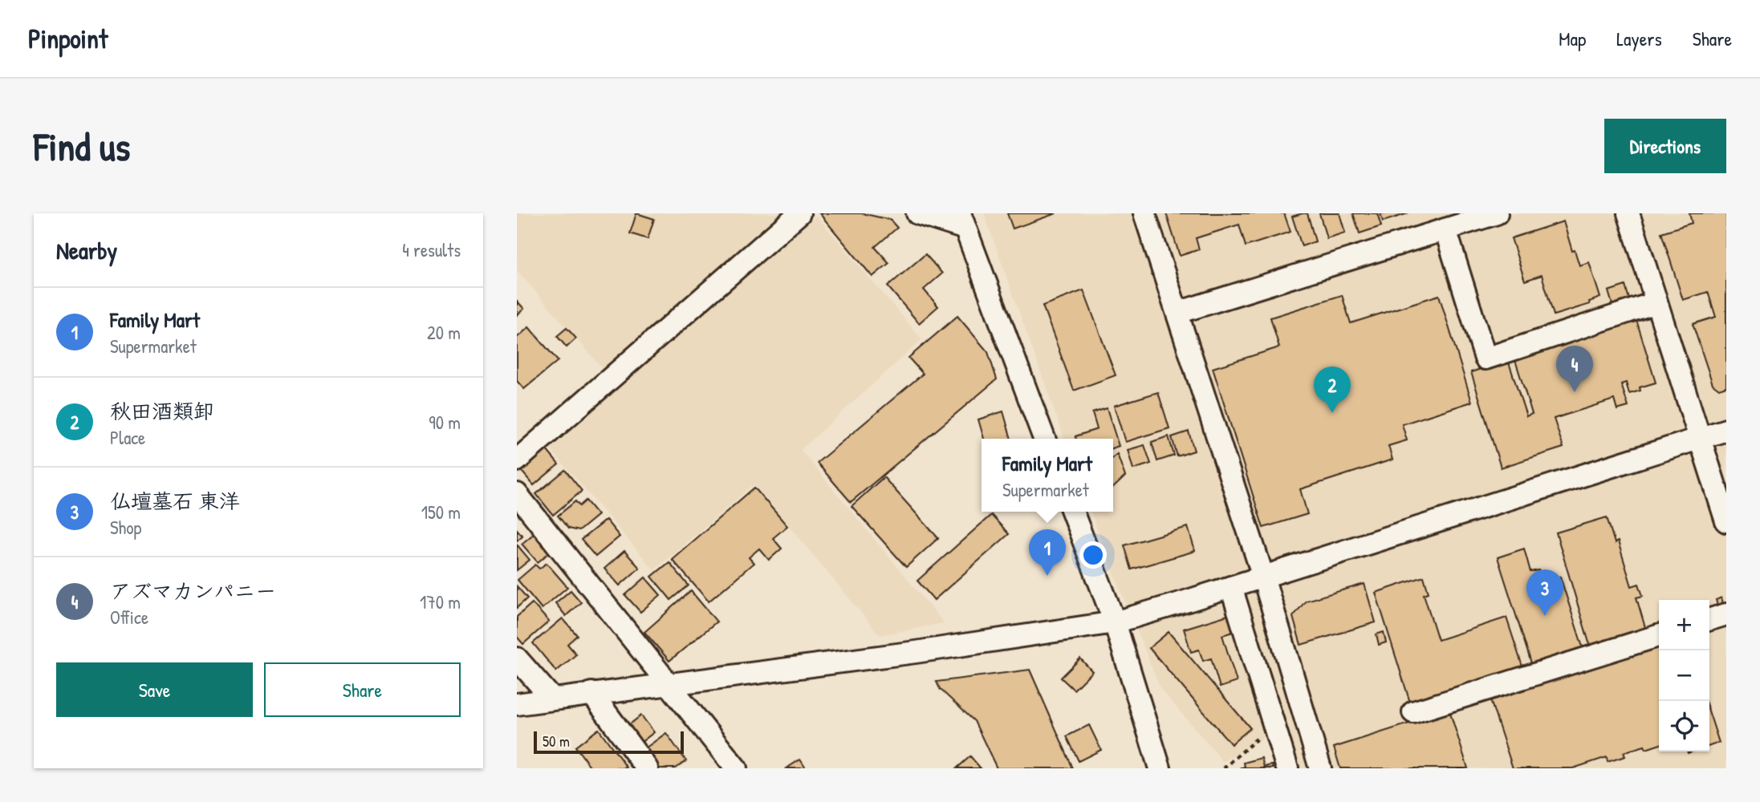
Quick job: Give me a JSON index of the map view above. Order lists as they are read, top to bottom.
{
  "scale_bar": "50 m",
  "page": {
    "header": "Pinpoint",
    "nav": ["Map", "Layers", "Share"],
    "buttons": [
      "Directions",
      ["Save", "Share"]
    ],
    "title": "Find us",
    "heading": ["Nearby", "4 results"],
    "list": [
      {
        "mark": "1",
        "name": "Family Mart",
        "note": "Supermarket",
        "value": "20 m"
      },
      {
        "mark": "2",
        "name": "秋田酒類卸",
        "note": "Place",
        "value": "90 m"
      },
      {
        "mark": "3",
        "name": "仏壇墓石 東洋",
        "note": "Shop",
        "value": "150 m"
      },
      {
        "mark": "4",
        "name": "アズマカンパニー",
        "note": "Office",
        "value": "170 m"
      }
    ],
    "pins": [
      "4",
      "2",
      "1",
      "3"
    ],
    "popup": ["Family Mart", "Supermarket"],
    "map_buttons": ["+", "−"],
    "scale": "50 m"
  }
}
